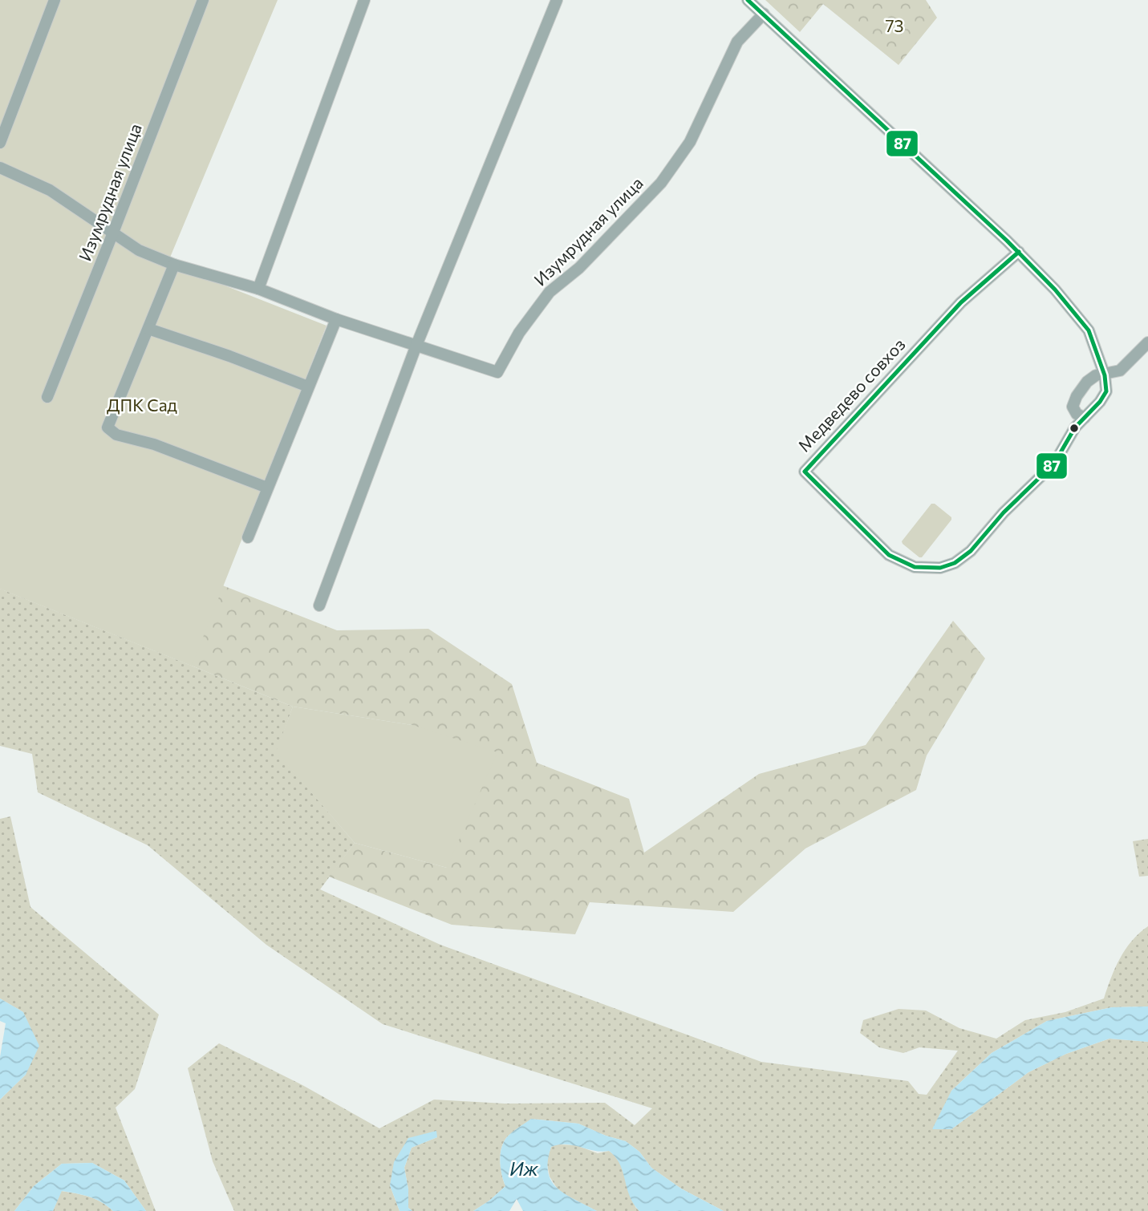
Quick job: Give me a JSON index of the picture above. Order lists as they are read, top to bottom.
{
  "streets": {
    "street": ["Изумрудная улица", "Медведево совхоз"]
  },
  "crossings": [
    ["Изумрудная улица", "Медведево совхоз"]
  ],
  "water": ["Иж"],
  "parks": ["73", "ДПК Сад"],
  "lines": ["transit line 87"]
}
